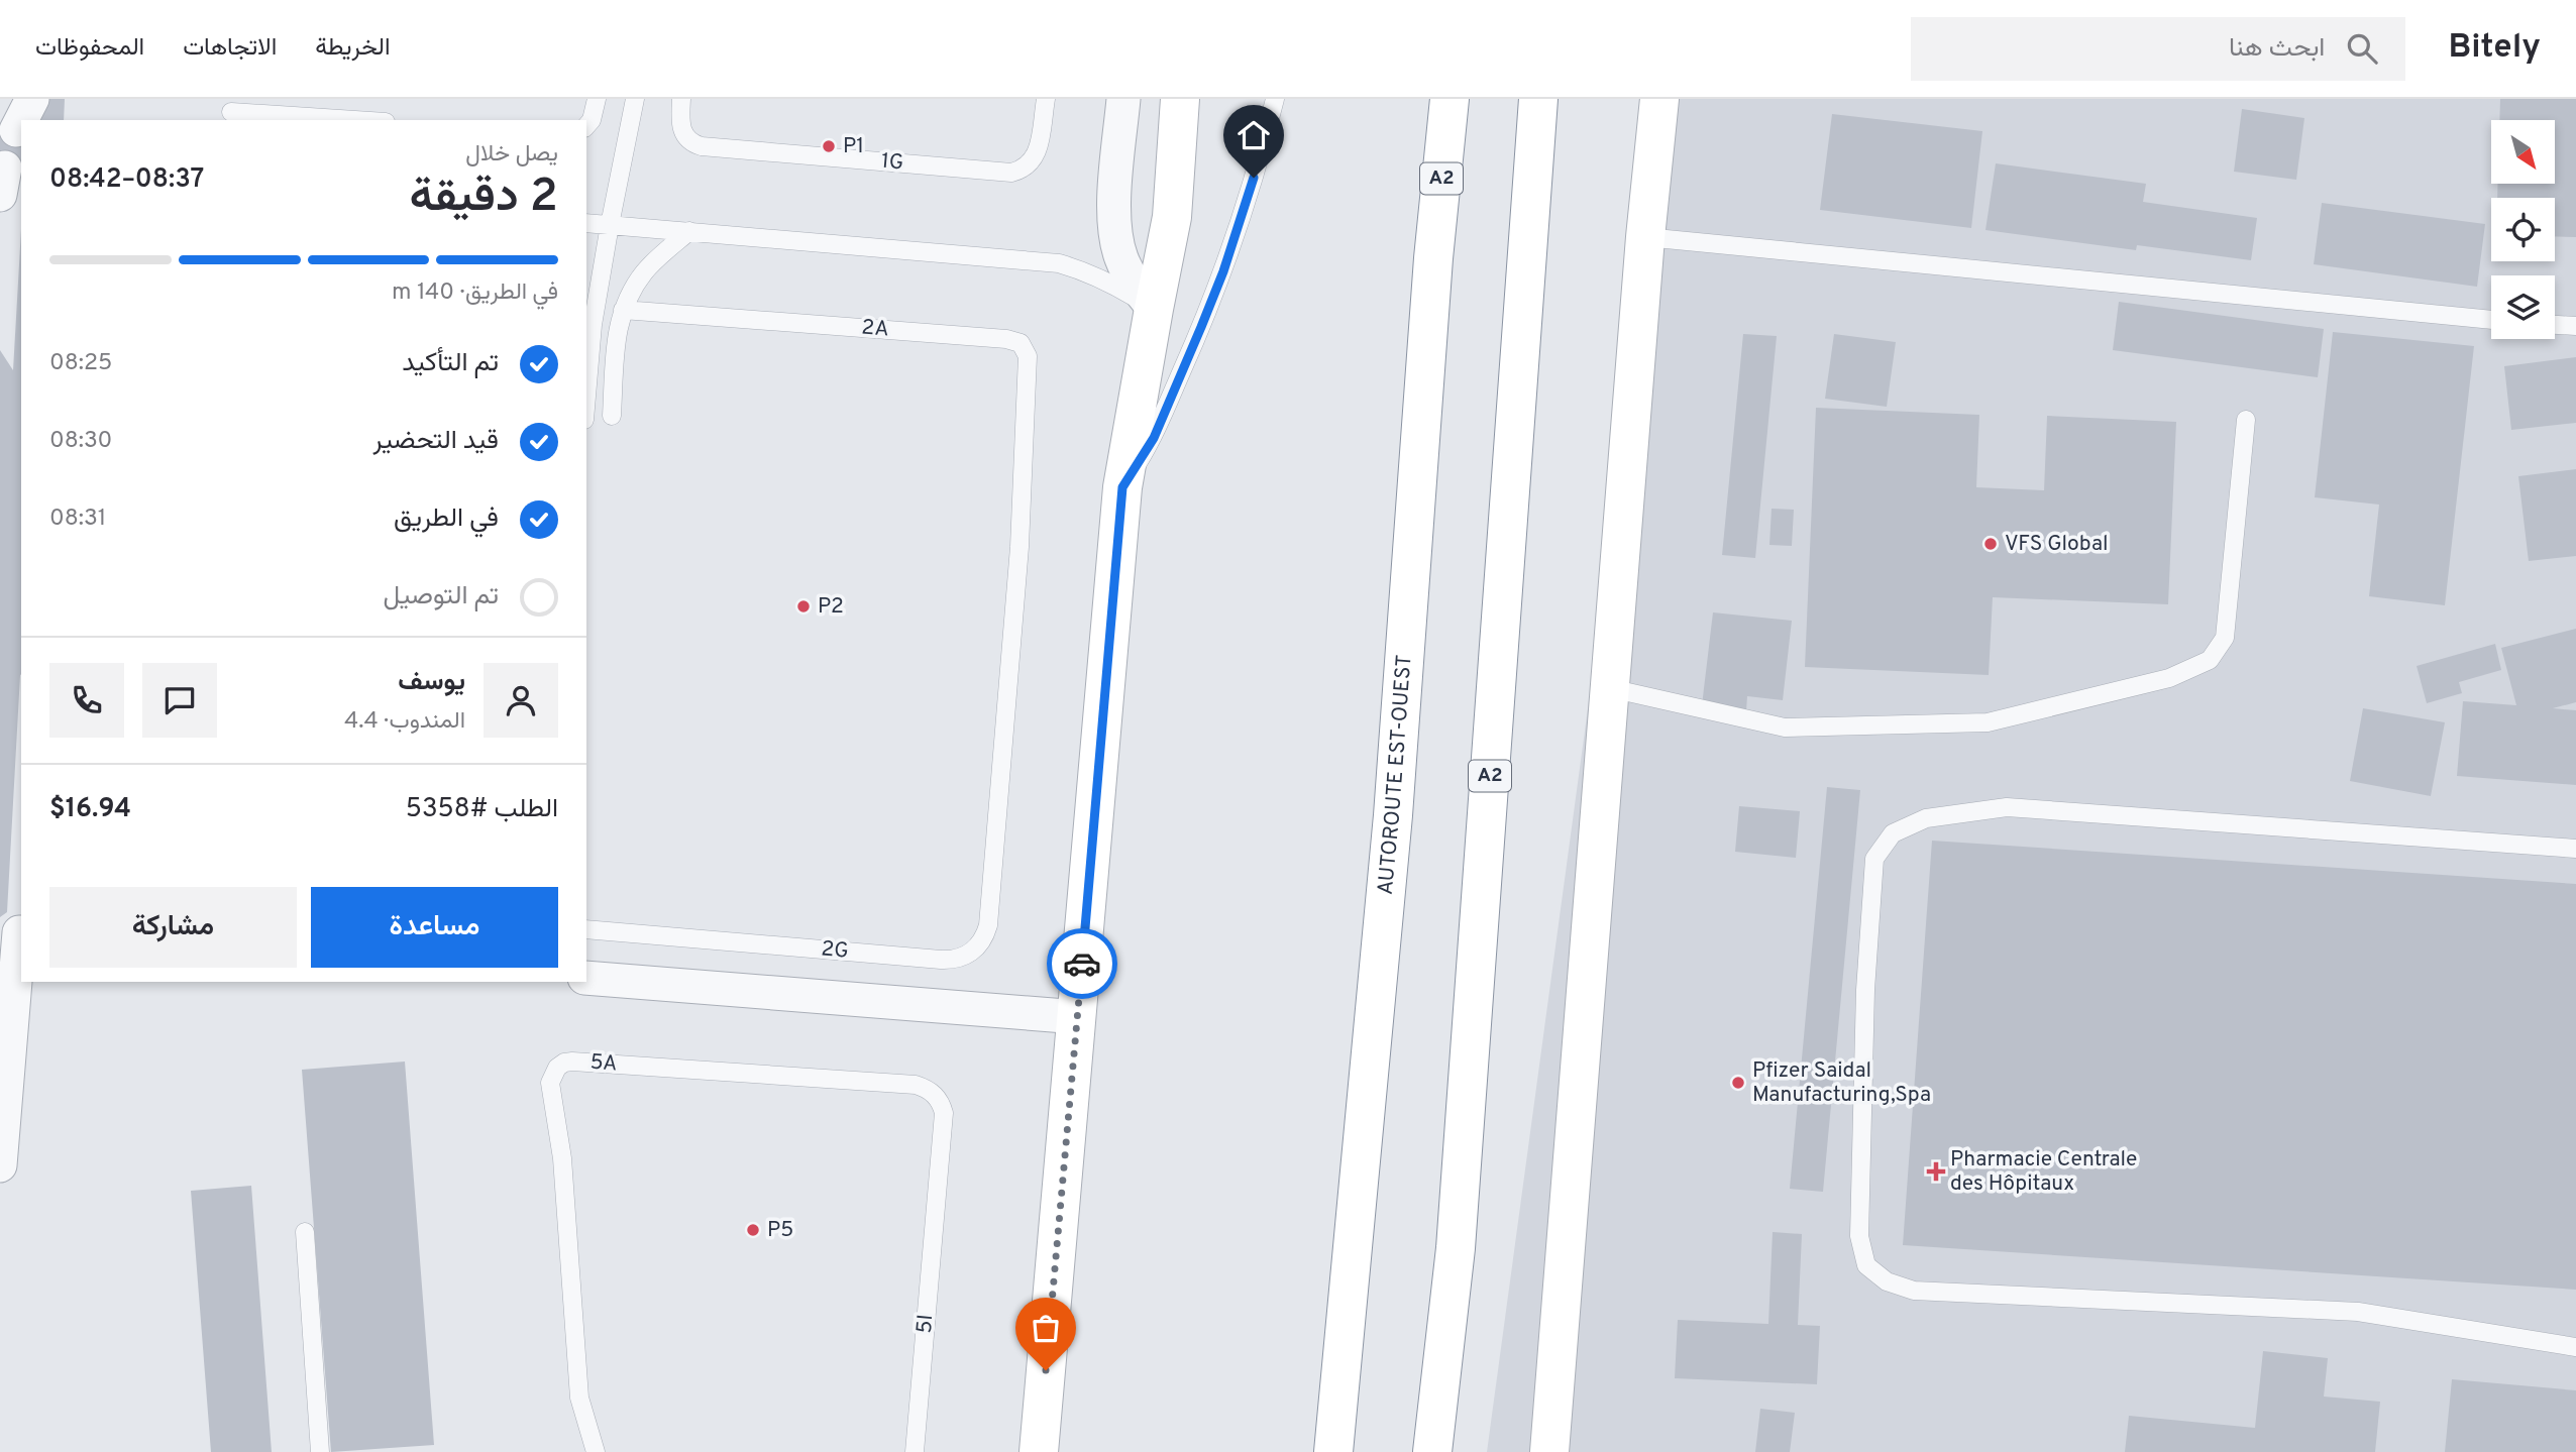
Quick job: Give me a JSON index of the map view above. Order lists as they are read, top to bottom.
{
  "streets": {
    "main road": ["A2", "AUTOROUTE EST-OUEST"],
    "lane": [
      "1G",
      "2A",
      "2G",
      "5A",
      "5I"
    ]
  },
  "crossings": [
    ["2A", "2G"],
    ["5A", "5I"]
  ],
  "places": {
    "other": [
      "P1",
      "VFS Global",
      "P2",
      "Pfizer Saidal Manufacturing,Spa",
      "P5"
    ],
    "health": ["Pharmacie Centrale des Hôpitaux"]
  },
  "north": "bottom right",
  "page": {
    "header": "Bitely",
    "search": "ابحث هنا",
    "nav": ["الخريطة", "الاتجاهات", "المحفوظات"],
    "heading": ["2 دقيقة", "يصل خلال", "08:37–08:42"],
    "panel": [
      "يوسف",
      "المندوب · 4.4",
      "الطلب #5358",
      "$16.94"
    ],
    "bar": "في الطريق · 140 m",
    "list": [
      ["تم التأكيد", "08:25"],
      ["قيد التحضير", "08:30"],
      ["في الطريق", "08:31"],
      "تم التوصيل"
    ],
    "buttons": ["مساعدة", "مشاركة"]
  }
}
